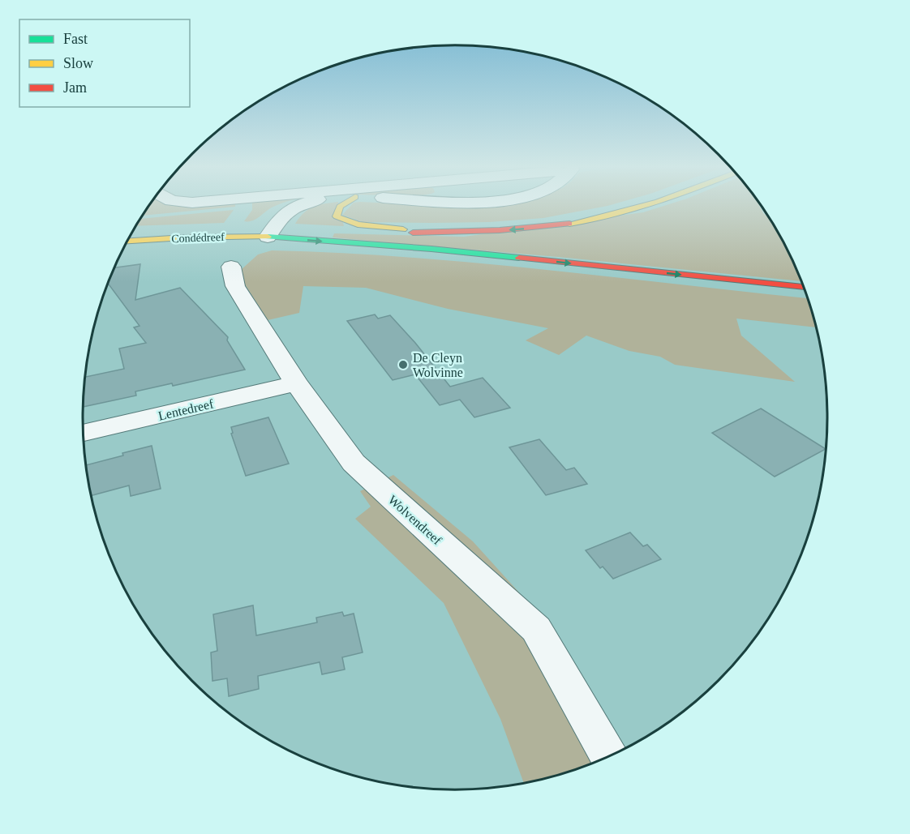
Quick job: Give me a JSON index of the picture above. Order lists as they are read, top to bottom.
{
  "streets": {
    "main road": ["Condédreef"],
    "street": ["Lentedreef", "Wolvendreef"]
  },
  "crossings": [
    ["Lentedreef", "Wolvendreef"]
  ],
  "places": ["De Cleyn Wolvinne"],
  "legend": ["Fast", "Slow", "Jam"]
}
